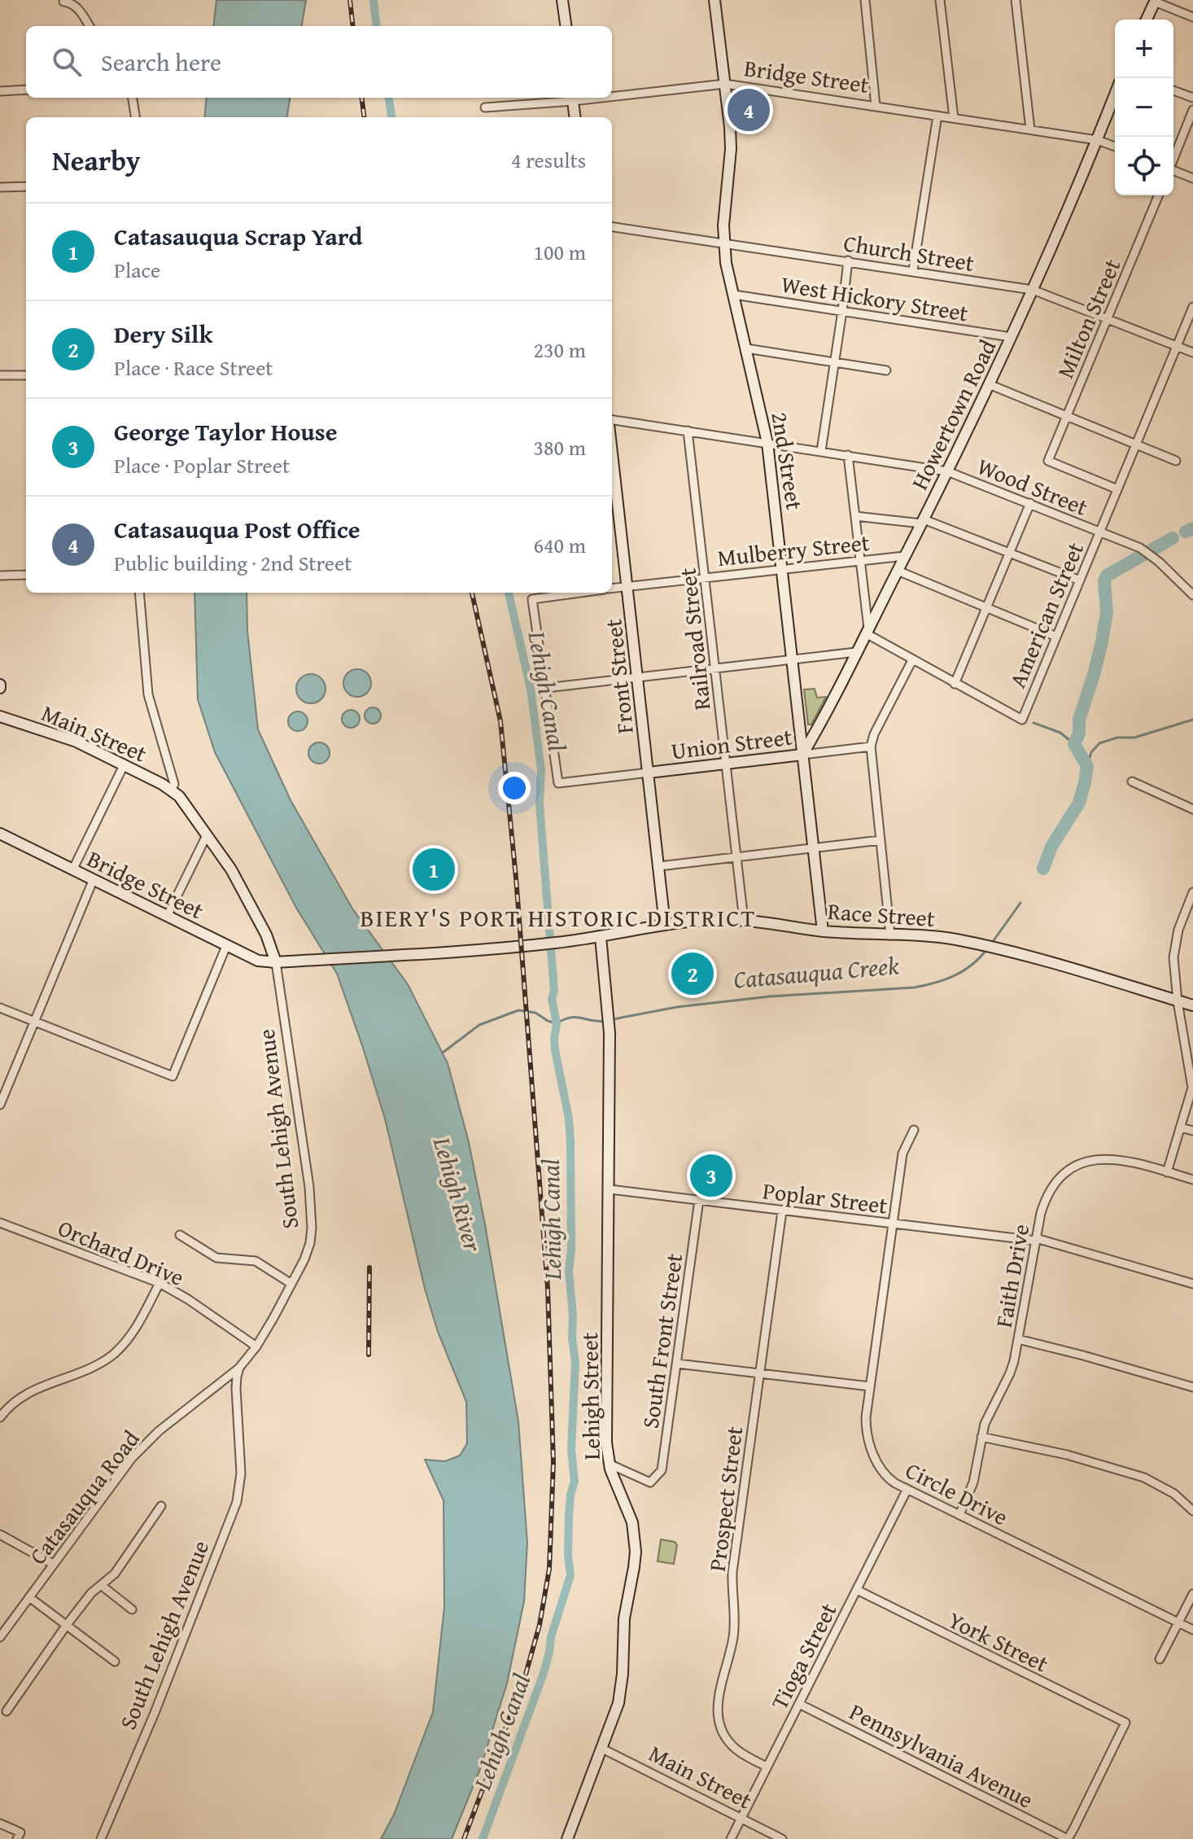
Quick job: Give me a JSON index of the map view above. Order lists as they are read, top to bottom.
{
  "streets": {
    "main road": [
      "Bridge Street",
      "Howertown Road",
      "2nd Street",
      "Front Street",
      "Main Street",
      "Union Street",
      "Race Street",
      "South Lehigh Avenue",
      "Lehigh Street"
    ],
    "street": [
      "Church Street",
      "West Hickory Street",
      "Milton Street",
      "Wood Street",
      "Mulberry Street",
      "American Street",
      "Railroad Street",
      "Poplar Street",
      "Orchard Drive",
      "Faith Drive",
      "South Front Street",
      "Circle Drive",
      "Catasauqua Road",
      "Prospect Street",
      "York Street",
      "Tioga Street",
      "Pennsylvania Avenue"
    ]
  },
  "crossings": [
    ["Bridge Street", "Howertown Road"],
    ["Bridge Street", "2nd Street"],
    ["Bridge Street", "Race Street"],
    ["Bridge Street", "South Lehigh Avenue"],
    ["Church Street", "Milton Street"],
    ["Church Street", "Howertown Road"],
    ["Church Street", "2nd Street"],
    ["Church Street", "American Street"],
    ["West Hickory Street", "Howertown Road"],
    ["West Hickory Street", "2nd Street"],
    ["Milton Street", "American Street"],
    ["Howertown Road", "2nd Street"],
    ["Howertown Road", "Wood Street"],
    ["Howertown Road", "Mulberry Street"],
    ["Howertown Road", "Union Street"],
    ["2nd Street", "Wood Street"],
    ["2nd Street", "Mulberry Street"],
    ["2nd Street", "Union Street"],
    ["2nd Street", "Race Street"],
    ["Wood Street", "American Street"],
    ["Wood Street", "Railroad Street"],
    ["Mulberry Street", "American Street"],
    ["Mulberry Street", "Railroad Street"],
    ["Mulberry Street", "Front Street"],
    ["Mulberry Street", "Union Street"],
    ["Railroad Street", "Union Street"],
    ["Railroad Street", "Race Street"],
    ["Front Street", "Union Street"],
    ["Front Street", "Race Street"],
    ["Main Street", "South Lehigh Avenue"],
    ["Main Street", "Lehigh Street"],
    ["Main Street", "Tioga Street"],
    ["Race Street", "Lehigh Street"],
    ["South Lehigh Avenue", "Orchard Drive"],
    ["South Lehigh Avenue", "Catasauqua Road"],
    ["Poplar Street", "Faith Drive"],
    ["Poplar Street", "South Front Street"],
    ["Poplar Street", "Lehigh Street"],
    ["Poplar Street", "Circle Drive"],
    ["Poplar Street", "Prospect Street"],
    ["Faith Drive", "Circle Drive"],
    ["South Front Street", "Lehigh Street"],
    ["Circle Drive", "Tioga Street"],
    ["Prospect Street", "Tioga Street"],
    ["York Street", "Tioga Street"],
    ["York Street", "Pennsylvania Avenue"],
    ["Tioga Street", "Pennsylvania Avenue"]
  ],
  "districts": ["BIERY'S PORT HISTORIC DISTRICT"],
  "water": ["Lehigh Canal", "Catasauqua Creek", "Lehigh River"],
  "page": {
    "map_buttons": ["+", "−"],
    "search": "Search here",
    "pins": [
      "4",
      "1",
      "2",
      "3"
    ],
    "heading": ["Nearby", "4 results"],
    "list": [
      {
        "mark": "1",
        "name": "Catasauqua Scrap Yard",
        "note": "Place",
        "value": "100 m"
      },
      {
        "mark": "2",
        "name": "Dery Silk",
        "note": "Place · Race Street",
        "value": "230 m"
      },
      {
        "mark": "3",
        "name": "George Taylor House",
        "note": "Place · Poplar Street",
        "value": "380 m"
      },
      {
        "mark": "4",
        "name": "Catasauqua Post Office",
        "note": "Public building · 2nd Street",
        "value": "640 m"
      }
    ]
  }
}
